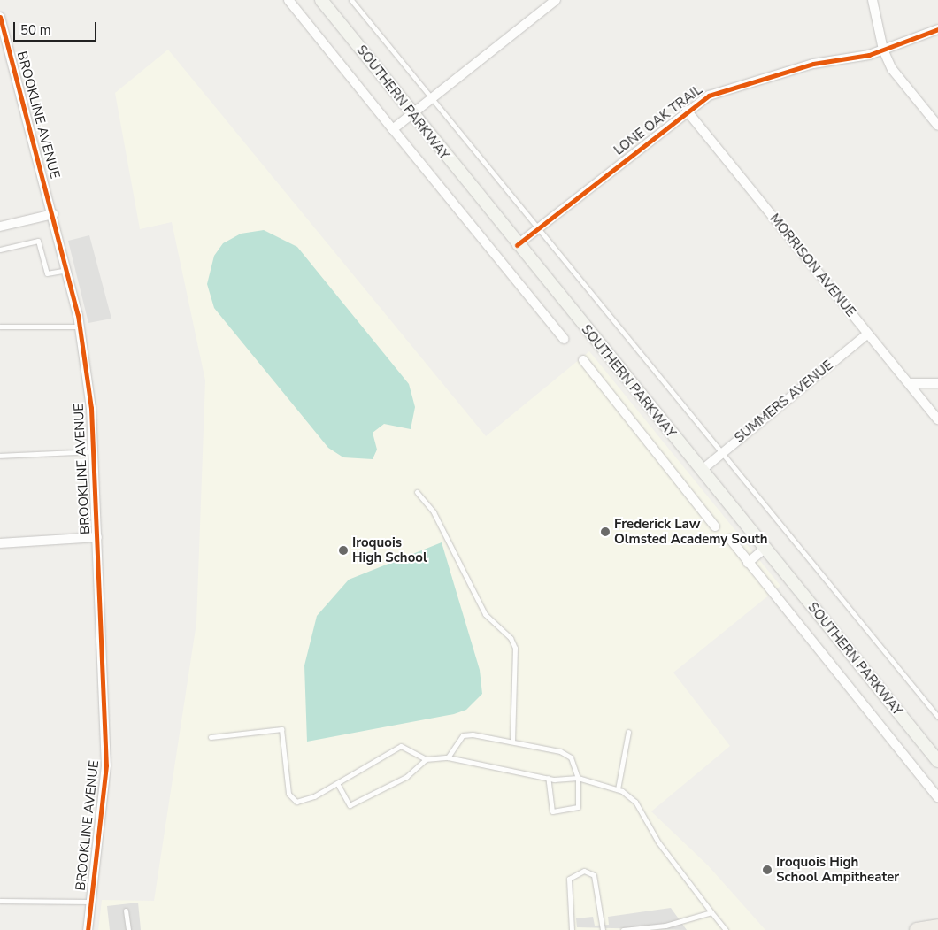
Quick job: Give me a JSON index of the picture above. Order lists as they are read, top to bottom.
{
  "streets": {
    "main road": ["SOUTHERN PARKWAY"],
    "street": [
      "BROOKLINE AVENUE",
      "LONE OAK TRAIL",
      "MORRISON AVENUE",
      "SUMMERS AVENUE"
    ]
  },
  "crossings": [
    ["SOUTHERN PARKWAY", "LONE OAK TRAIL"],
    ["SOUTHERN PARKWAY", "SUMMERS AVENUE"],
    ["LONE OAK TRAIL", "MORRISON AVENUE"],
    ["MORRISON AVENUE", "SUMMERS AVENUE"]
  ],
  "places": ["Frederick Law Olmsted Academy South", "Iroquois High School", "Iroquois High School Ampitheater"],
  "scale_bar": "50 m"
}
